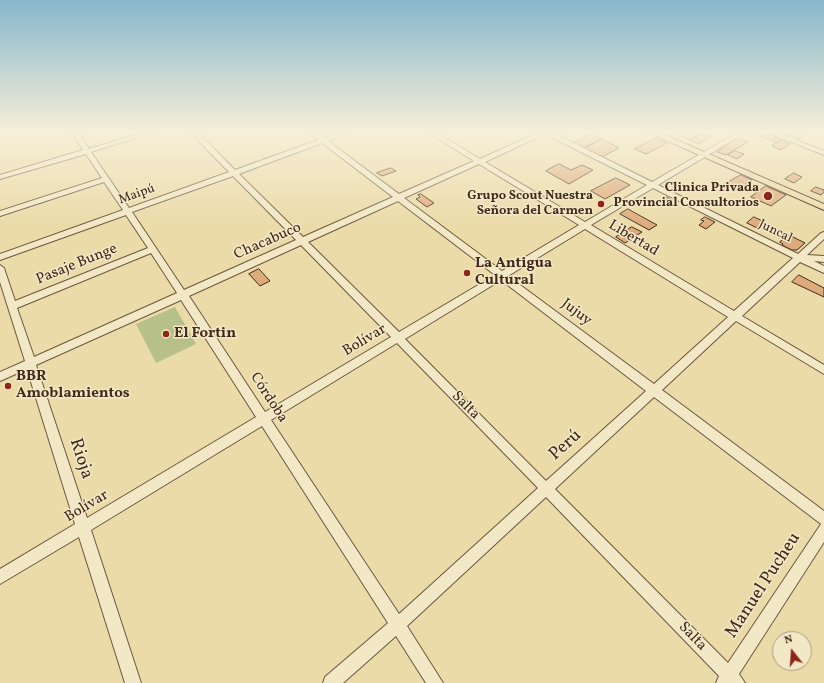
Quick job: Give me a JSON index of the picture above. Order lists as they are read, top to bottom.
{
  "streets": {
    "street": [
      "Maipú",
      "Juncal",
      "Libertad",
      "Chacabuco",
      "Pasaje Bunge",
      "Jujuy",
      "Bolívar",
      "Córdoba",
      "Salta",
      "Perú",
      "Rioja",
      "Manuel Pucheu"
    ]
  },
  "crossings": [
    ["Maipú", "Córdoba"],
    ["Maipú", "Salta"],
    ["Juncal", "Bolívar"],
    ["Juncal", "Perú"],
    ["Libertad", "Bolívar"],
    ["Libertad", "Perú"],
    ["Chacabuco", "Jujuy"],
    ["Chacabuco", "Córdoba"],
    ["Chacabuco", "Salta"],
    ["Chacabuco", "Rioja"],
    ["Pasaje Bunge", "Córdoba"],
    ["Pasaje Bunge", "Rioja"],
    ["Jujuy", "Bolívar"],
    ["Jujuy", "Perú"],
    ["Bolívar", "Córdoba"],
    ["Bolívar", "Salta"],
    ["Bolívar", "Rioja"],
    ["Córdoba", "Perú"],
    ["Salta", "Perú"],
    ["Salta", "Manuel Pucheu"]
  ],
  "places": [
    "Clinica Privada Provincial Consultorios",
    "Grupo Scout Nuestra Señora del Carmen",
    "La Antigua Cultural",
    "El Fortin",
    "BBR Amoblamientos"
  ],
  "north": "top"
}
